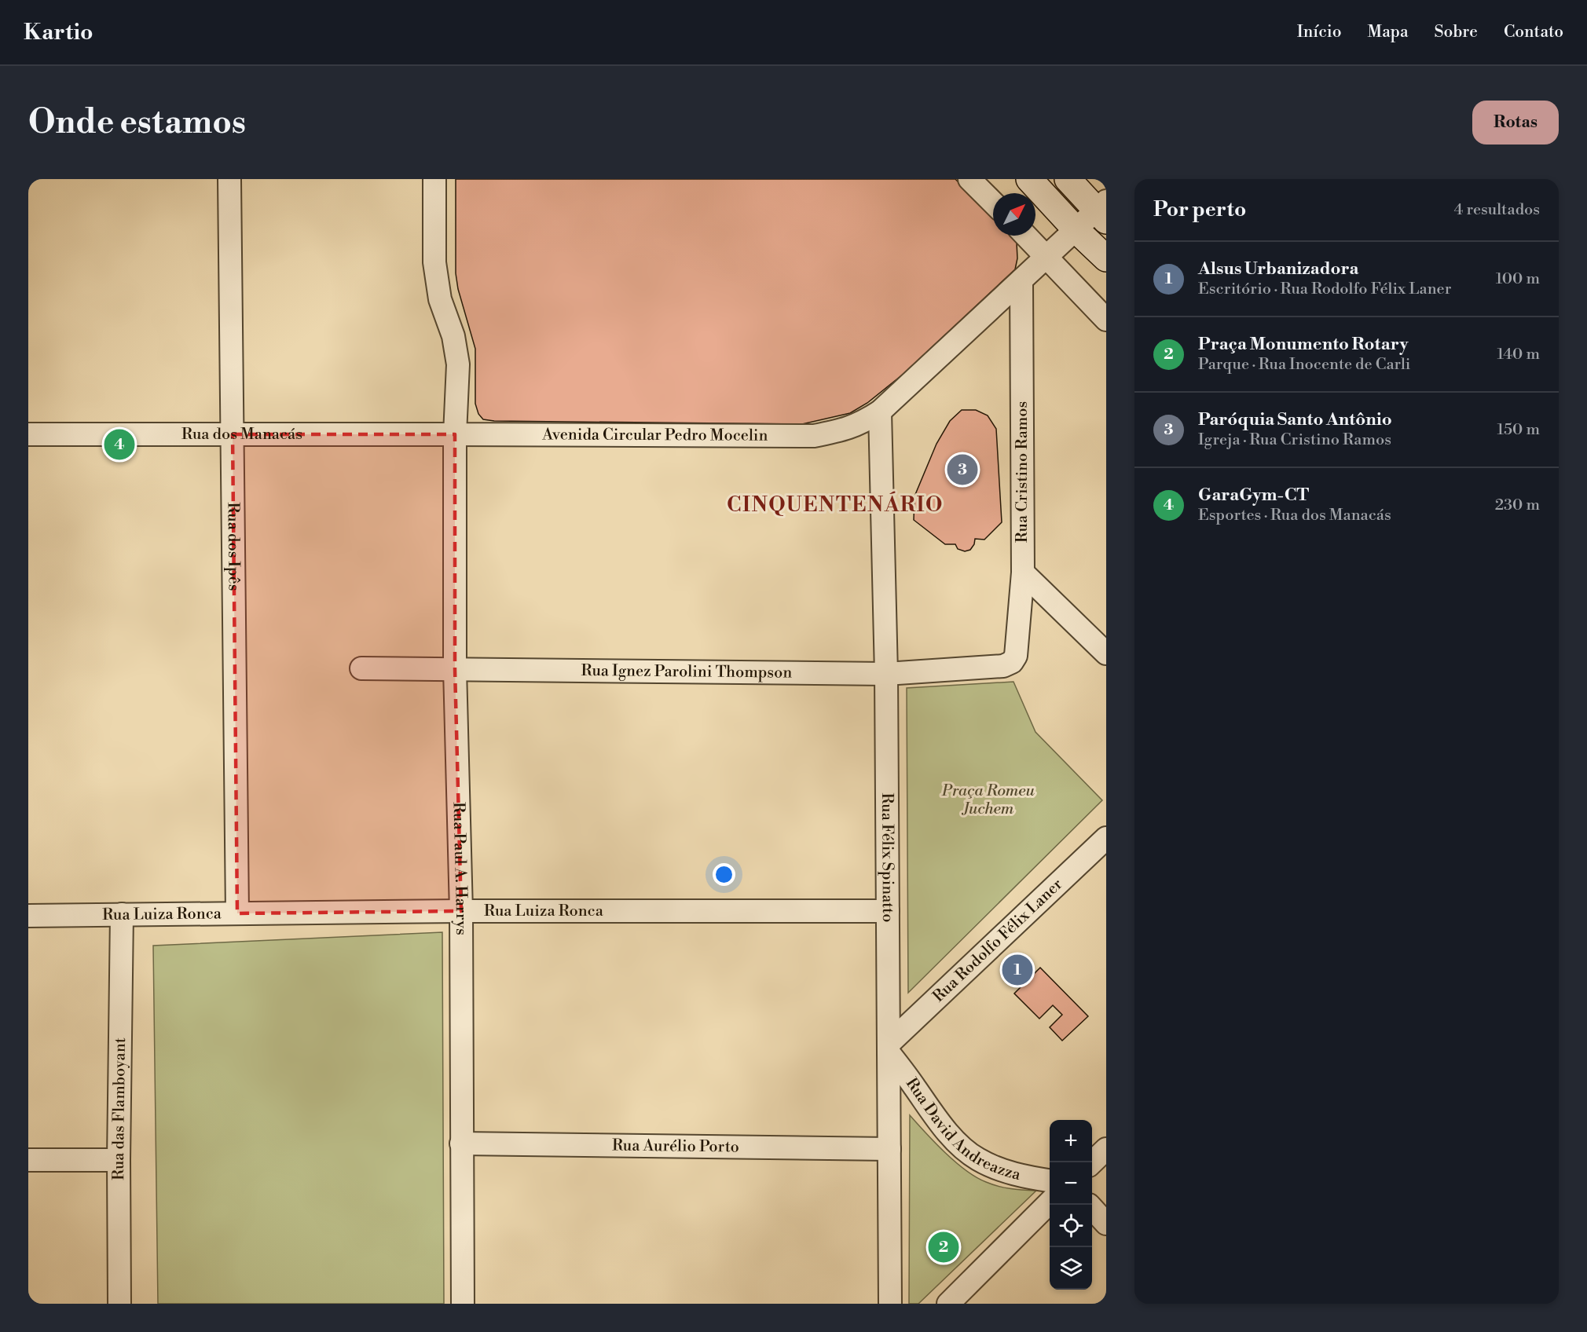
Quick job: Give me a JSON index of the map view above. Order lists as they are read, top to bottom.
{
  "streets": {
    "street": [
      "Rua dos Manacás",
      "Avenida Circular Pedro Mocelin",
      "Rua Cristino Ramos",
      "Rua dos Ipês",
      "Rua Ignez Parolini Thompson",
      "Rua Félix Spinatto",
      "Rua Paul A. Harrys",
      "Rua Luiza Ronca",
      "Rua Rodolfo Félix Laner",
      "Rua das Flamboyant",
      "Rua David Andreazza",
      "Rua Aurélio Porto"
    ]
  },
  "crossings": [
    ["Rua dos Manacás", "Avenida Circular Pedro Mocelin"],
    ["Rua dos Manacás", "Rua dos Ipês"],
    ["Rua dos Manacás", "Rua Paul A. Harrys"],
    ["Avenida Circular Pedro Mocelin", "Rua Cristino Ramos"],
    ["Avenida Circular Pedro Mocelin", "Rua Félix Spinatto"],
    ["Avenida Circular Pedro Mocelin", "Rua Paul A. Harrys"],
    ["Rua Cristino Ramos", "Rua Ignez Parolini Thompson"],
    ["Rua dos Ipês", "Rua Luiza Ronca"],
    ["Rua Ignez Parolini Thompson", "Rua Félix Spinatto"],
    ["Rua Ignez Parolini Thompson", "Rua Paul A. Harrys"],
    ["Rua Félix Spinatto", "Rua Luiza Ronca"],
    ["Rua Félix Spinatto", "Rua Rodolfo Félix Laner"],
    ["Rua Félix Spinatto", "Rua David Andreazza"],
    ["Rua Félix Spinatto", "Rua Aurélio Porto"],
    ["Rua Paul A. Harrys", "Rua Luiza Ronca"],
    ["Rua Paul A. Harrys", "Rua Aurélio Porto"],
    ["Rua Luiza Ronca", "Rua das Flamboyant"],
    ["Rua Rodolfo Félix Laner", "Rua David Andreazza"]
  ],
  "districts": ["CINQUENTENÁRIO"],
  "parks": ["Praça Romeu Juchem"],
  "north": "top right",
  "page": {
    "header": "Kartio",
    "nav": [
      "Início",
      "Mapa",
      "Sobre",
      "Contato"
    ],
    "buttons": "Rotas",
    "title": "Onde estamos",
    "heading": ["Por perto", "4 resultados"],
    "list": [
      {
        "mark": "1",
        "name": "Alsus Urbanizadora",
        "note": "Escritório · Rua Rodolfo Félix Laner",
        "value": "100 m"
      },
      {
        "mark": "2",
        "name": "Praça Monumento Rotary",
        "note": "Parque · Rua Inocente de Carli",
        "value": "140 m"
      },
      {
        "mark": "3",
        "name": "Paróquia Santo Antônio",
        "note": "Igreja · Rua Cristino Ramos",
        "value": "150 m"
      },
      {
        "mark": "4",
        "name": "GaraGym-CT",
        "note": "Esportes · Rua dos Manacás",
        "value": "230 m"
      }
    ],
    "pins": [
      "4",
      "3",
      "1",
      "2"
    ],
    "map_buttons": ["+", "−"]
  }
}
